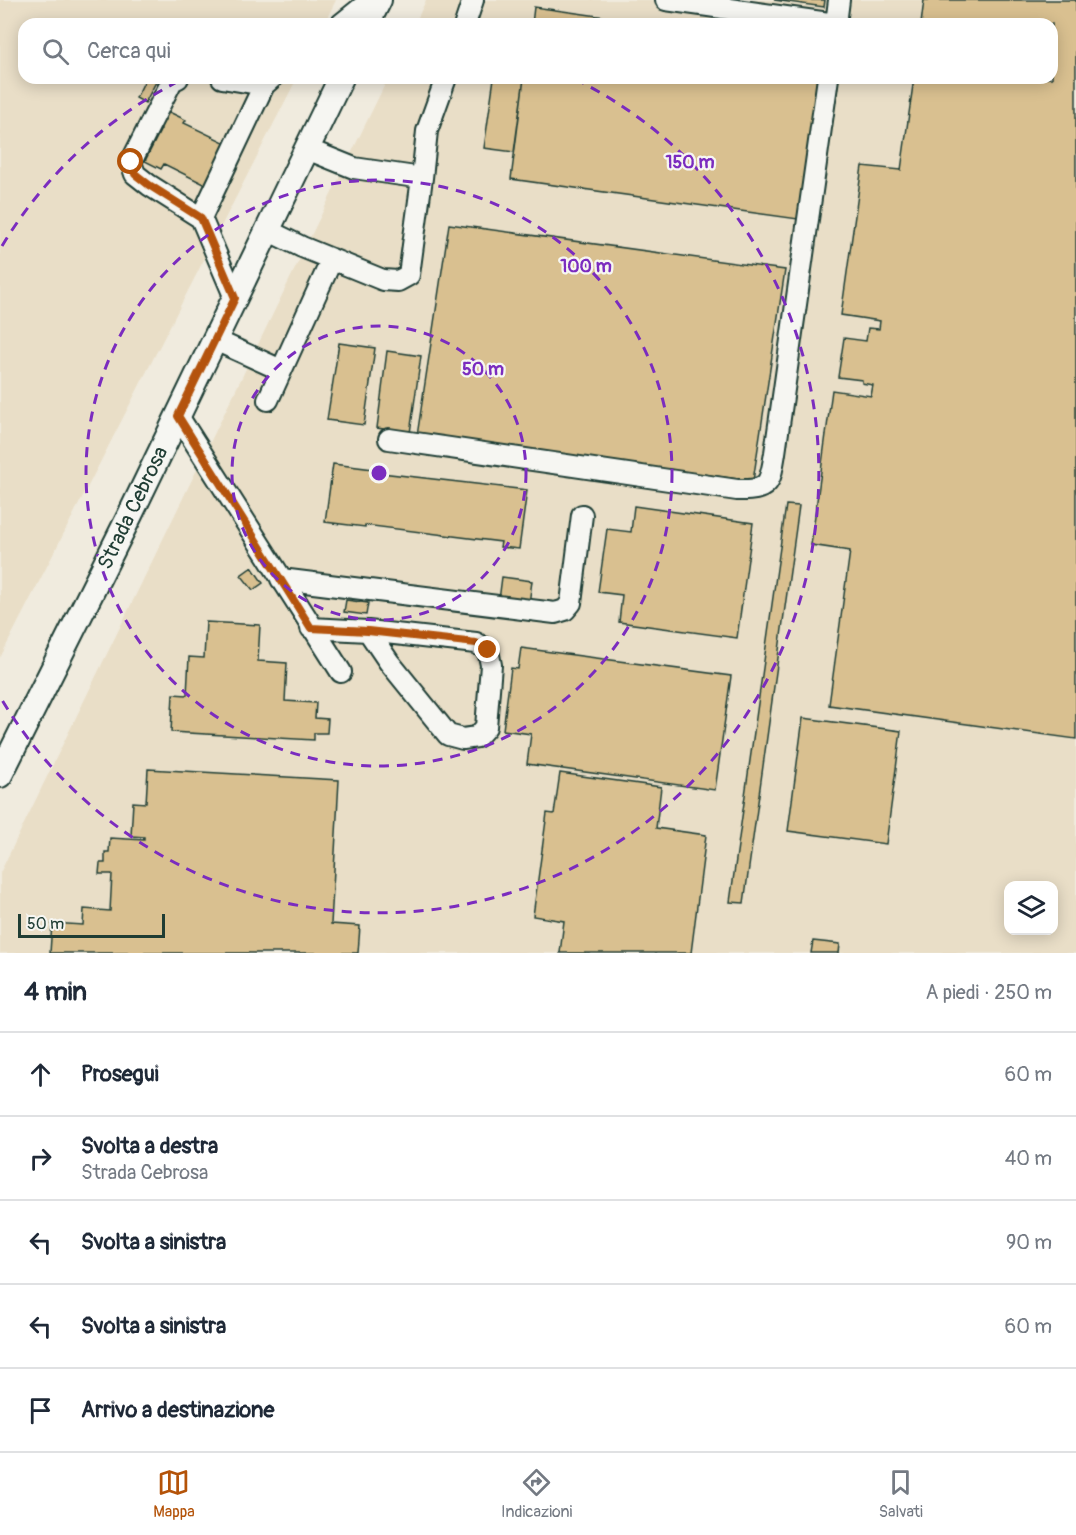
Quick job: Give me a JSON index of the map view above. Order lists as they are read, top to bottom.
{
  "streets": {
    "main road": ["Strada Cebrosa"]
  },
  "scale_bar": "50 m",
  "page": {
    "search": "Cerca qui",
    "scale": "50 m",
    "heading": ["4 min", "A piedi · 250 m"],
    "list": [
      ["Prosegui", "60 m"],
      ["Svolta a destra", "Strada Cebrosa", "40 m"],
      ["Svolta a sinistra", "90 m"],
      ["Svolta a sinistra", "60 m"],
      "Arrivo a destinazione"
    ],
    "nav": ["Mappa", "Indicazioni", "Salvati"]
  },
  "rings": ["150 m", "100 m", "50 m"]
}
